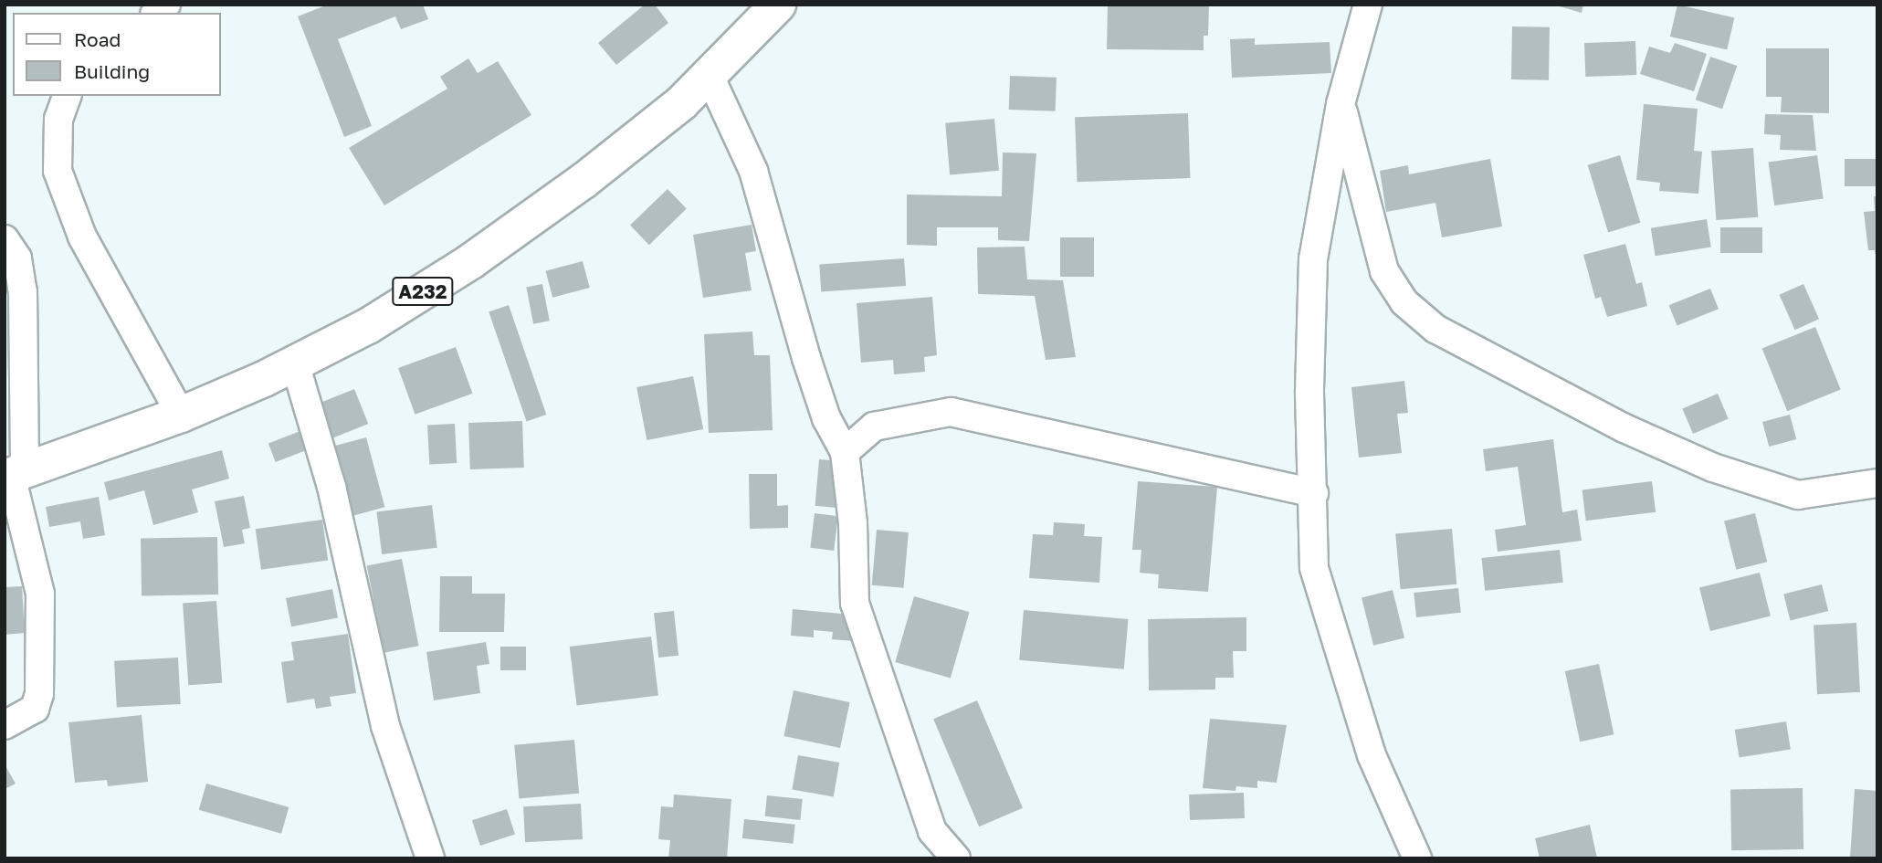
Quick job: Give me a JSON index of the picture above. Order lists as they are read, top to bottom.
{
  "streets": {
    "main road": ["A232"]
  },
  "legend": ["Road", "Building"]
}
